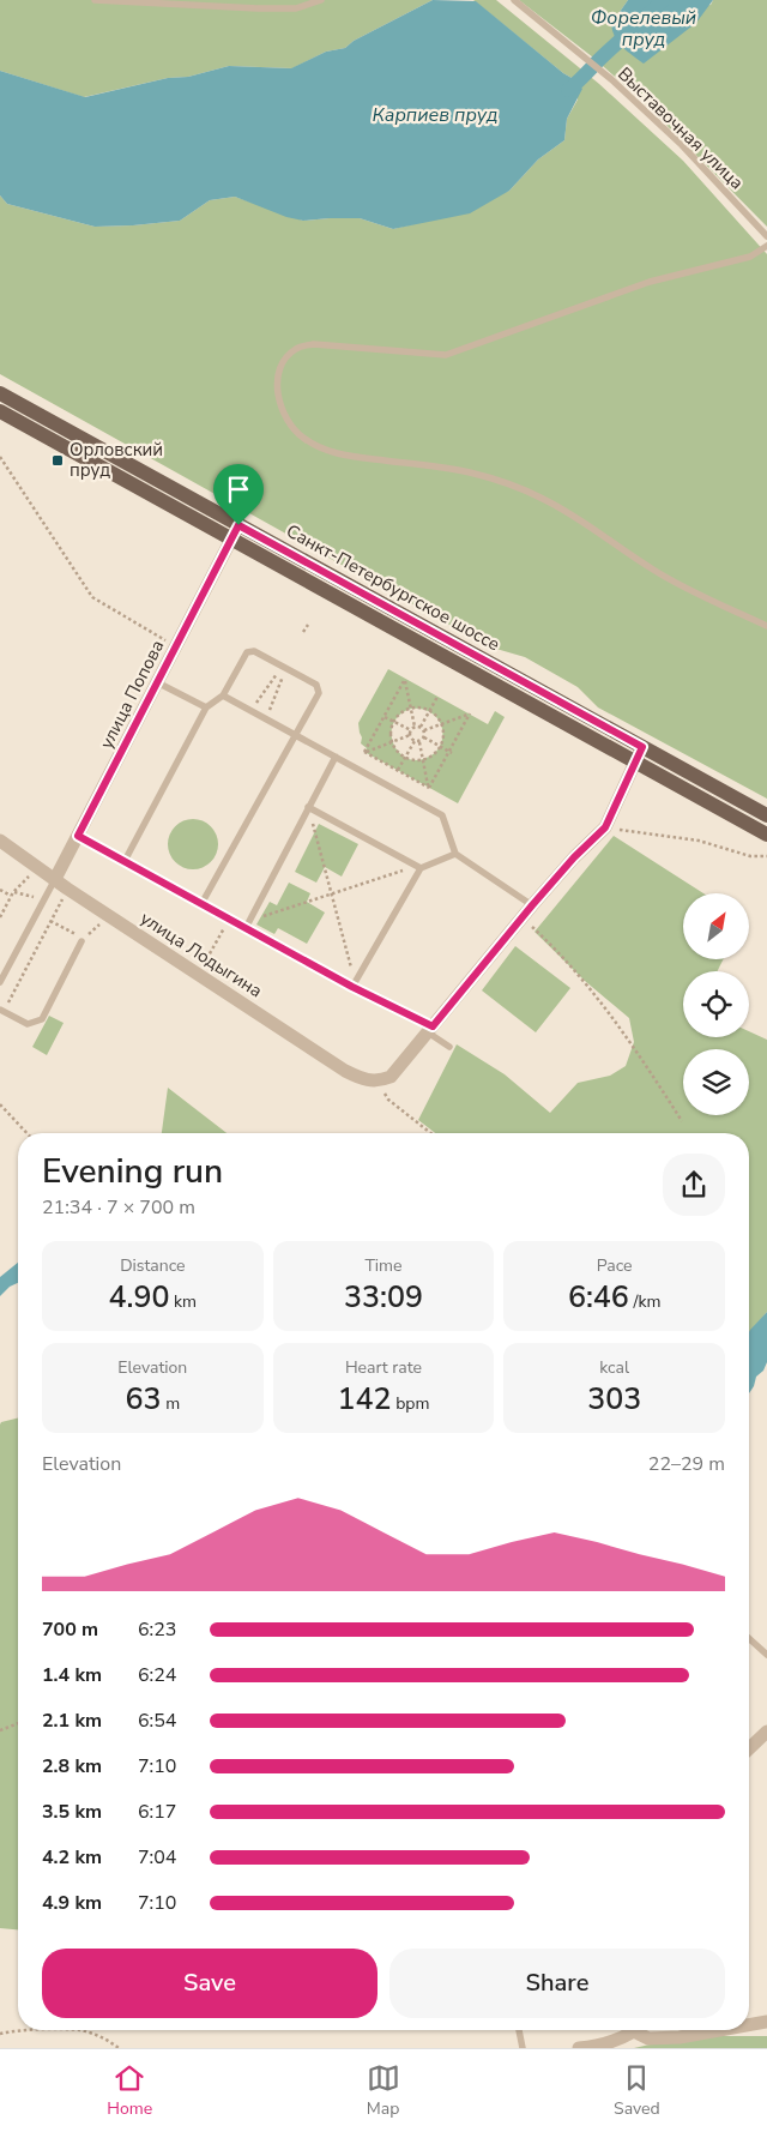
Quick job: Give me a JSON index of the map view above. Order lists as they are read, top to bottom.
{
  "streets": {
    "main road": ["Санкт-Петербургское шоссе"],
    "street": ["улица Попова", "улица Лодыгина"],
    "lane": ["Выставочная улица"]
  },
  "crossings": [
    ["Санкт-Петербургское шоссе", "улица Попова"],
    ["улица Попова", "улица Лодыгина"]
  ],
  "water": ["Форелевый пруд", "Карпиев пруд"],
  "places": {
    "transit": ["Орловский пруд"]
  },
  "north": "top right",
  "page": {
    "heading": ["Evening run", "21:34 · 7 × 700 m"],
    "stats": [
      ["Distance", "4.90 km"],
      ["Time", "33:09"],
      ["Pace", "6:46 /km"],
      ["Elevation", "63 m"],
      ["Heart rate", "142 bpm"],
      ["kcal", "303"]
    ],
    "chart": ["Elevation", "22–29 m"],
    "list": [
      {
        "name": "700 m",
        "note": "6:23"
      },
      {
        "name": "1.4 km",
        "note": "6:24"
      },
      {
        "name": "2.1 km",
        "note": "6:54"
      },
      {
        "name": "2.8 km",
        "note": "7:10"
      },
      {
        "name": "3.5 km",
        "note": "6:17"
      },
      {
        "name": "4.2 km",
        "note": "7:04"
      },
      {
        "name": "4.9 km",
        "note": "7:10"
      }
    ],
    "buttons": ["Save", "Share"],
    "tabs": ["Home", "Map", "Saved"]
  }
}
